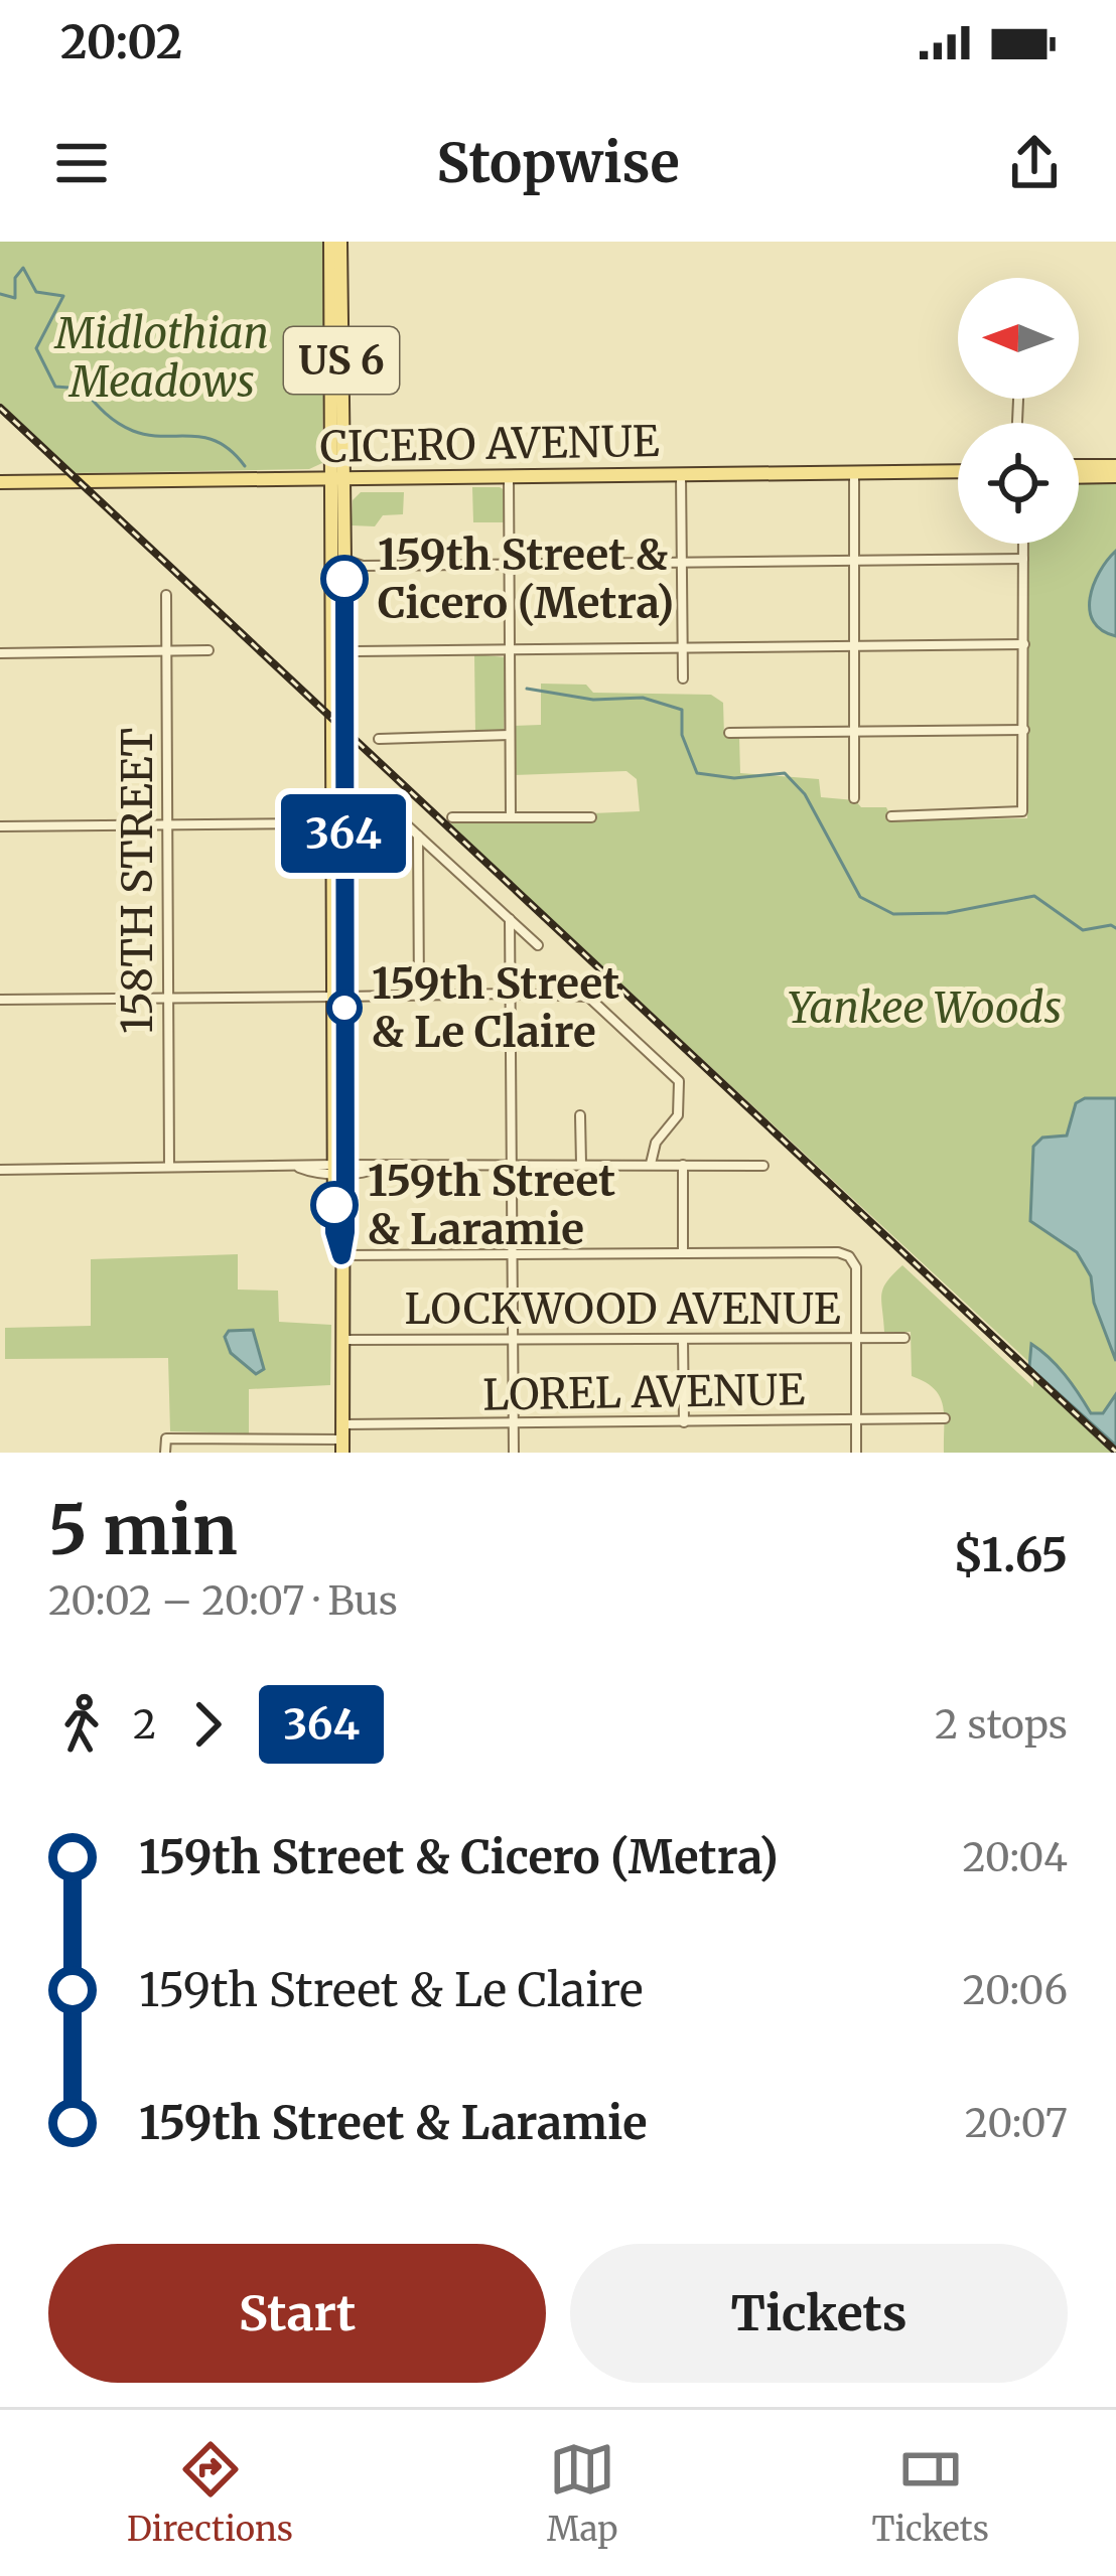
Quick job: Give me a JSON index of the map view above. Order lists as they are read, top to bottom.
{
  "streets": {
    "main road": ["US 6", "CICERO AVENUE"],
    "street": ["158TH STREET", "LOCKWOOD AVENUE", "LOREL AVENUE"]
  },
  "crossings": [
    ["US 6", "CICERO AVENUE"],
    ["US 6", "LOCKWOOD AVENUE"],
    ["US 6", "LOREL AVENUE"]
  ],
  "parks": ["Midlothian Meadows", "Yankee Woods"],
  "places": ["159th Street & Cicero (Metra)", "159th Street & Le Claire", "159th Street & Laramie"],
  "lines": ["bus line 364"],
  "north": "left",
  "page": {
    "status": "20:02",
    "header": "Stopwise",
    "on_map": "364",
    "heading": ["5 min", "20:02 – 20:07 · Bus", "$1.65"],
    "legs": ["2", "364", "2 stops"],
    "list": [
      {
        "name": "159th Street & Cicero (Metra)",
        "value": "20:04"
      },
      {
        "name": "159th Street & Le Claire",
        "value": "20:06"
      },
      {
        "name": "159th Street & Laramie",
        "value": "20:07"
      }
    ],
    "buttons": ["Start", "Tickets"],
    "tabs": ["Directions", "Map", "Tickets"]
  }
}
